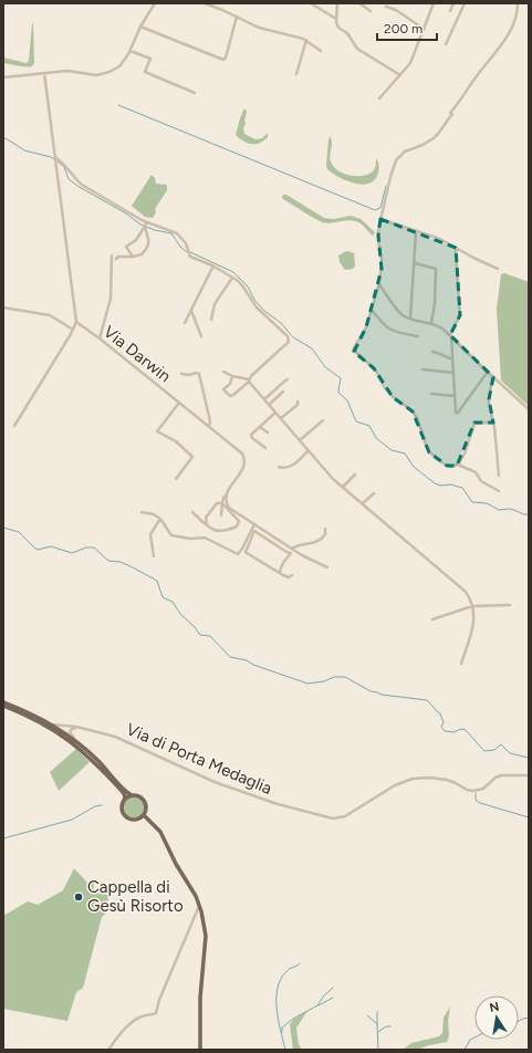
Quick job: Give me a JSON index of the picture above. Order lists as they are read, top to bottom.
{
  "streets": {
    "street": ["Via Darwin", "Via di Porta Medaglia"]
  },
  "places": ["Cappella di Gesù Risorto"],
  "scale_bar": "200 m",
  "north": "top"
}
